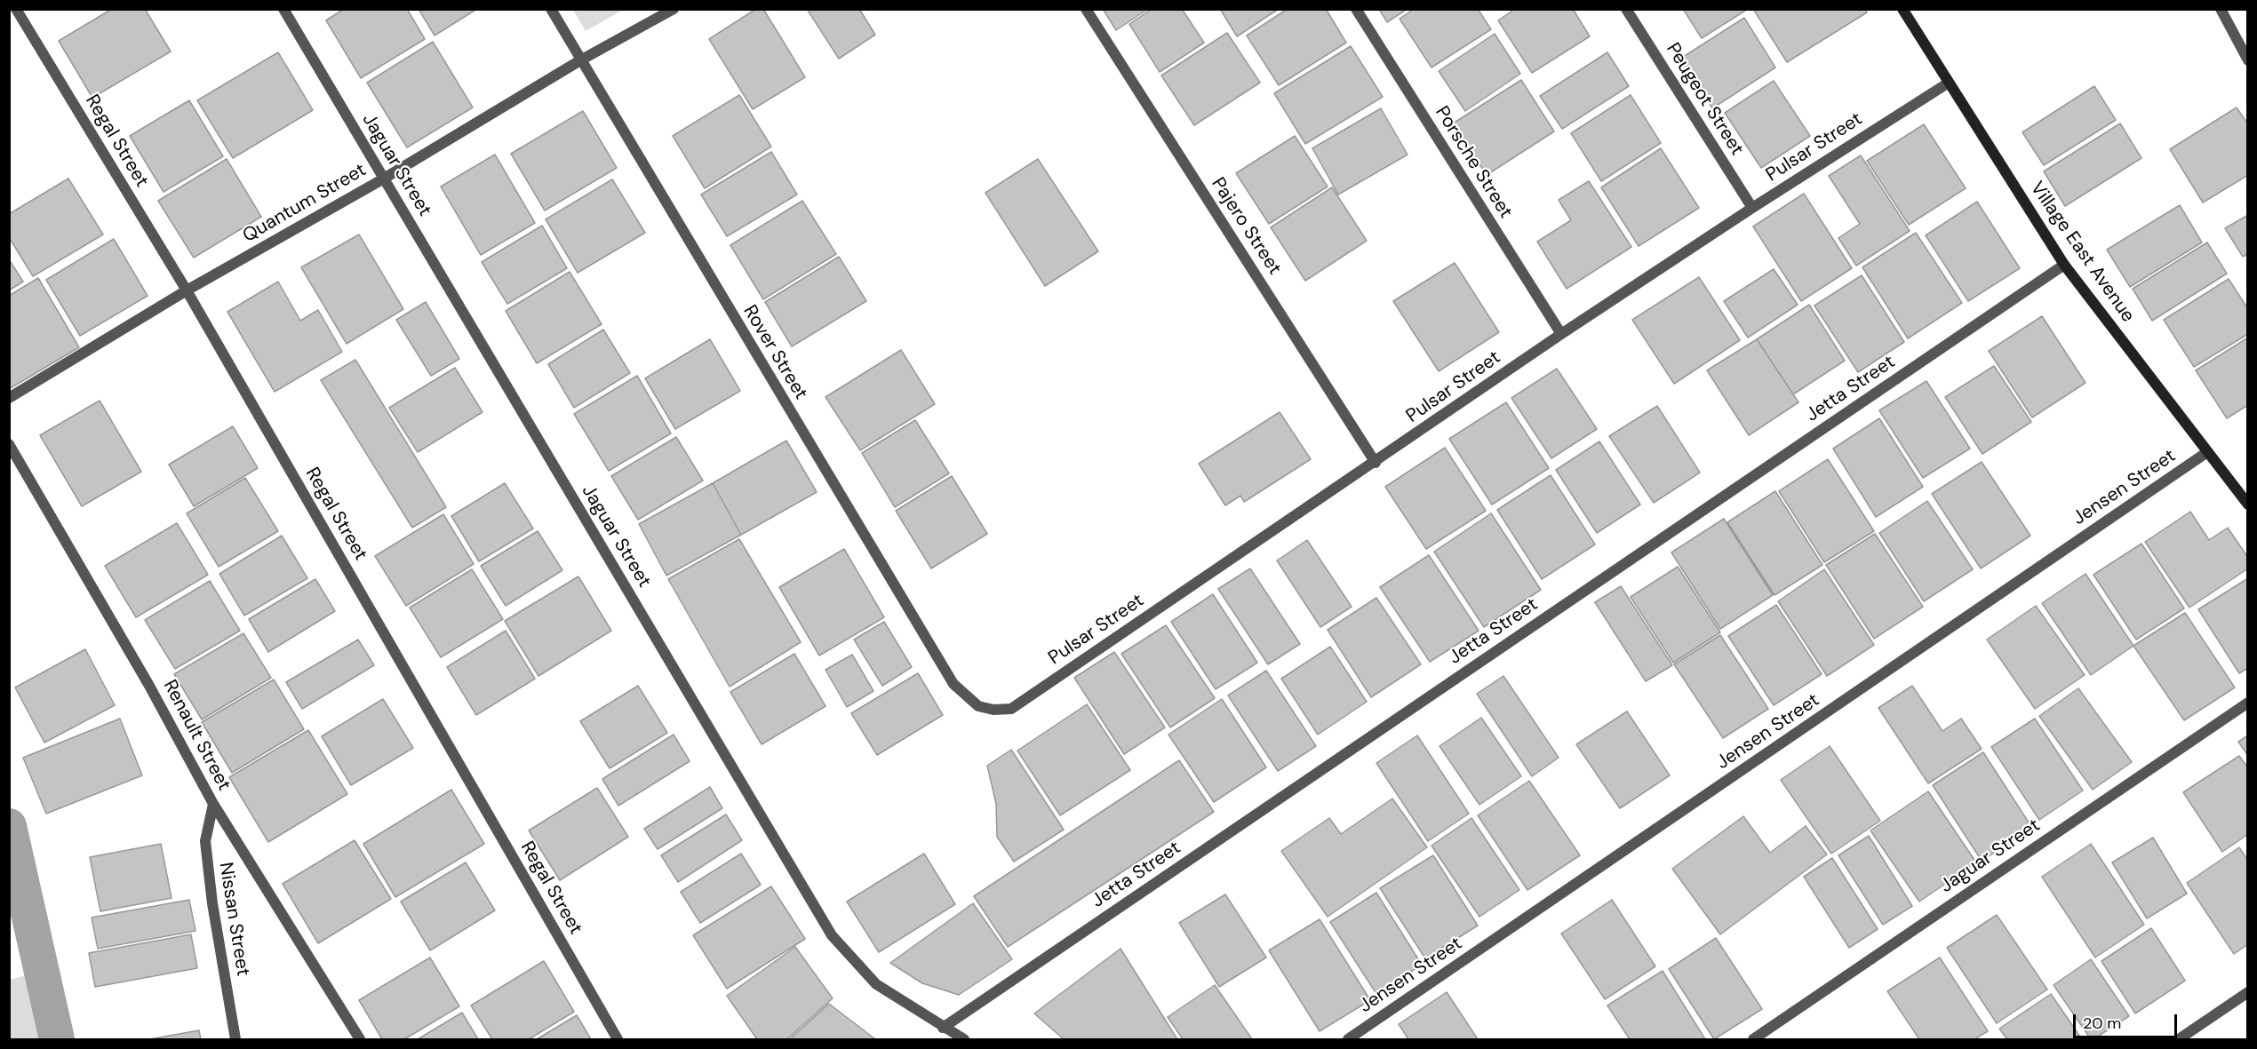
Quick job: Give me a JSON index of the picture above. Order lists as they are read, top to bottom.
{
  "streets": {
    "street": [
      "Peugeot Street",
      "Regal Street",
      "Pulsar Street",
      "Porsche Street",
      "Jaguar Street",
      "Quantum Street",
      "Pajero Street",
      "Village East Avenue",
      "Rover Street",
      "Jetta Street",
      "Jensen Street",
      "Renault Street",
      "Nissan Street"
    ]
  },
  "crossings": [
    ["Peugeot Street", "Pulsar Street"],
    ["Regal Street", "Quantum Street"],
    ["Pulsar Street", "Porsche Street"],
    ["Pulsar Street", "Pajero Street"],
    ["Pulsar Street", "Village East Avenue"],
    ["Pulsar Street", "Rover Street"],
    ["Jaguar Street", "Quantum Street"],
    ["Jaguar Street", "Jetta Street"],
    ["Quantum Street", "Rover Street"],
    ["Village East Avenue", "Jetta Street"],
    ["Village East Avenue", "Jensen Street"],
    ["Renault Street", "Nissan Street"]
  ],
  "scale_bar": "20 m"
}
